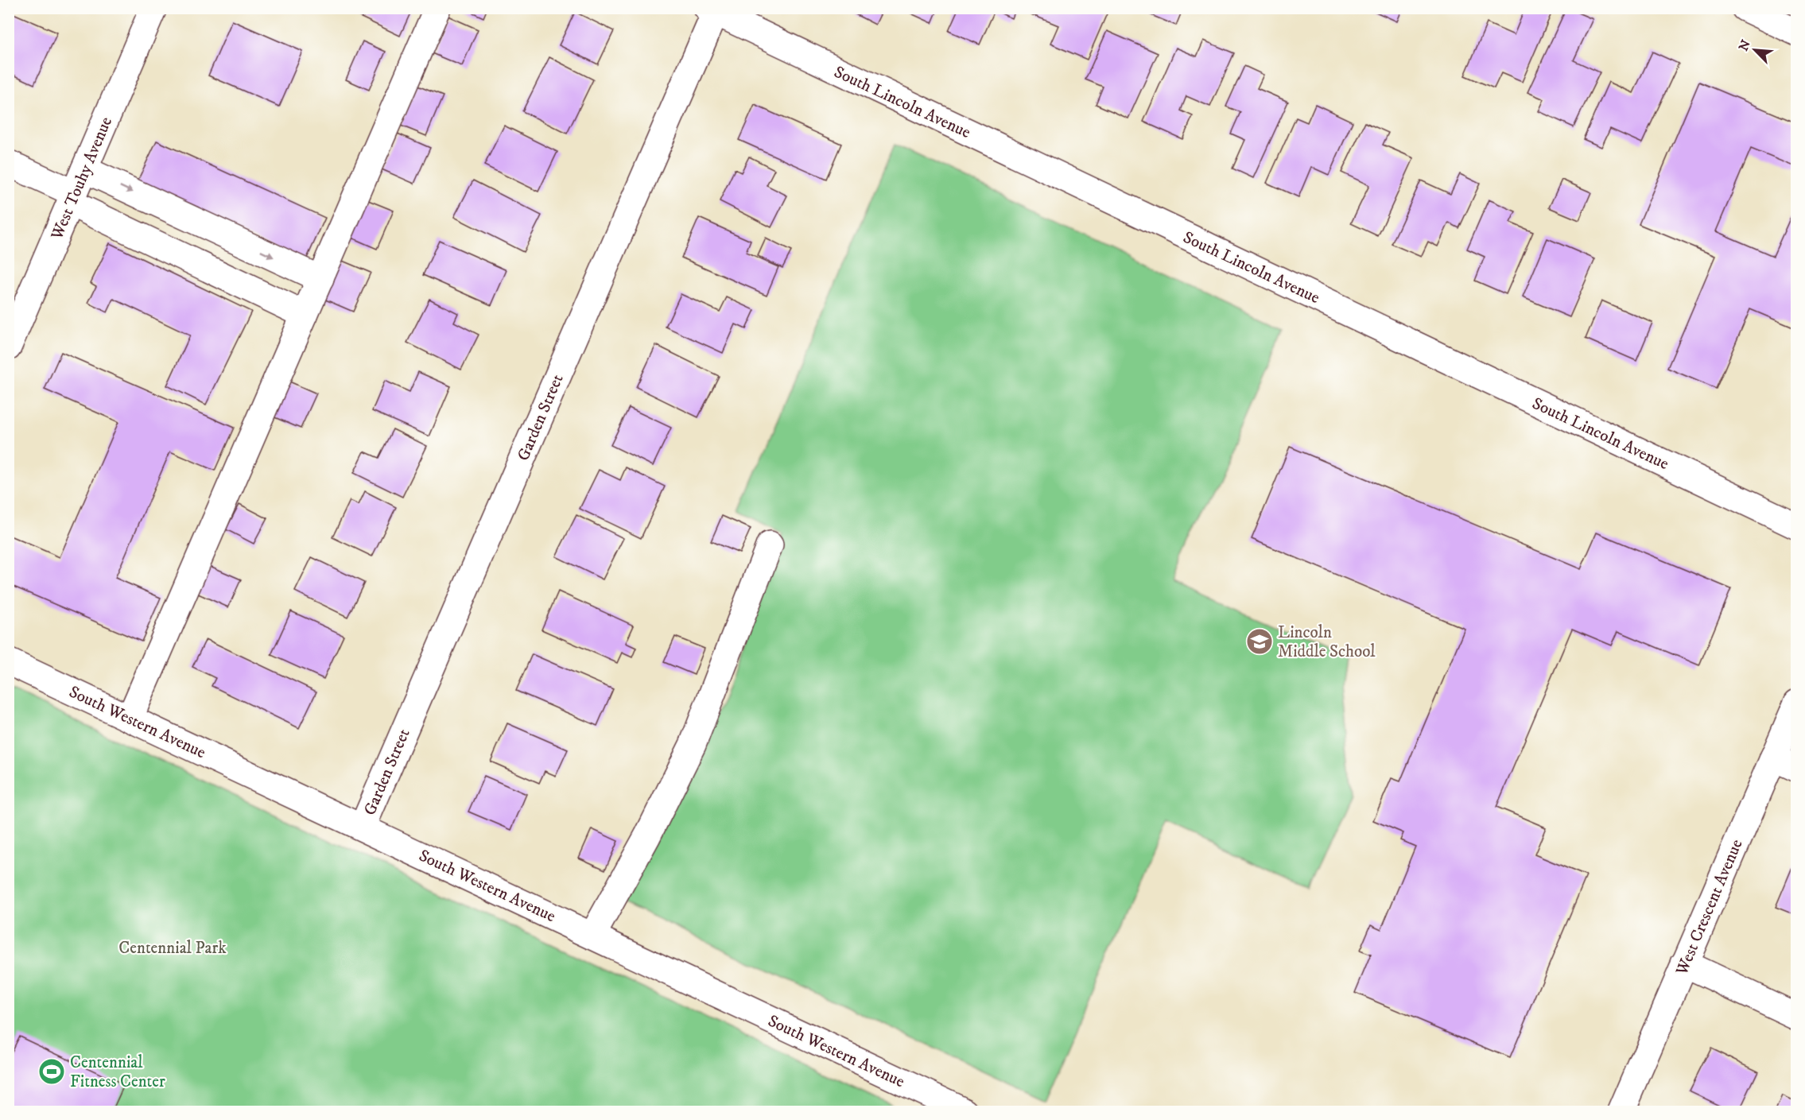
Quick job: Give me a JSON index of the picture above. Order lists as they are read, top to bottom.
{
  "streets": {
    "street": [
      "South Lincoln Avenue",
      "West Touhy Avenue",
      "Garden Street",
      "South Western Avenue",
      "West Crescent Avenue"
    ]
  },
  "crossings": [
    ["South Lincoln Avenue", "Garden Street"],
    ["Garden Street", "South Western Avenue"]
  ],
  "parks": ["Centennial Park"],
  "places": {
    "school or university": ["Lincoln Middle School"],
    "sports": ["Centennial Fitness Center"]
  },
  "north": "top left"
}
